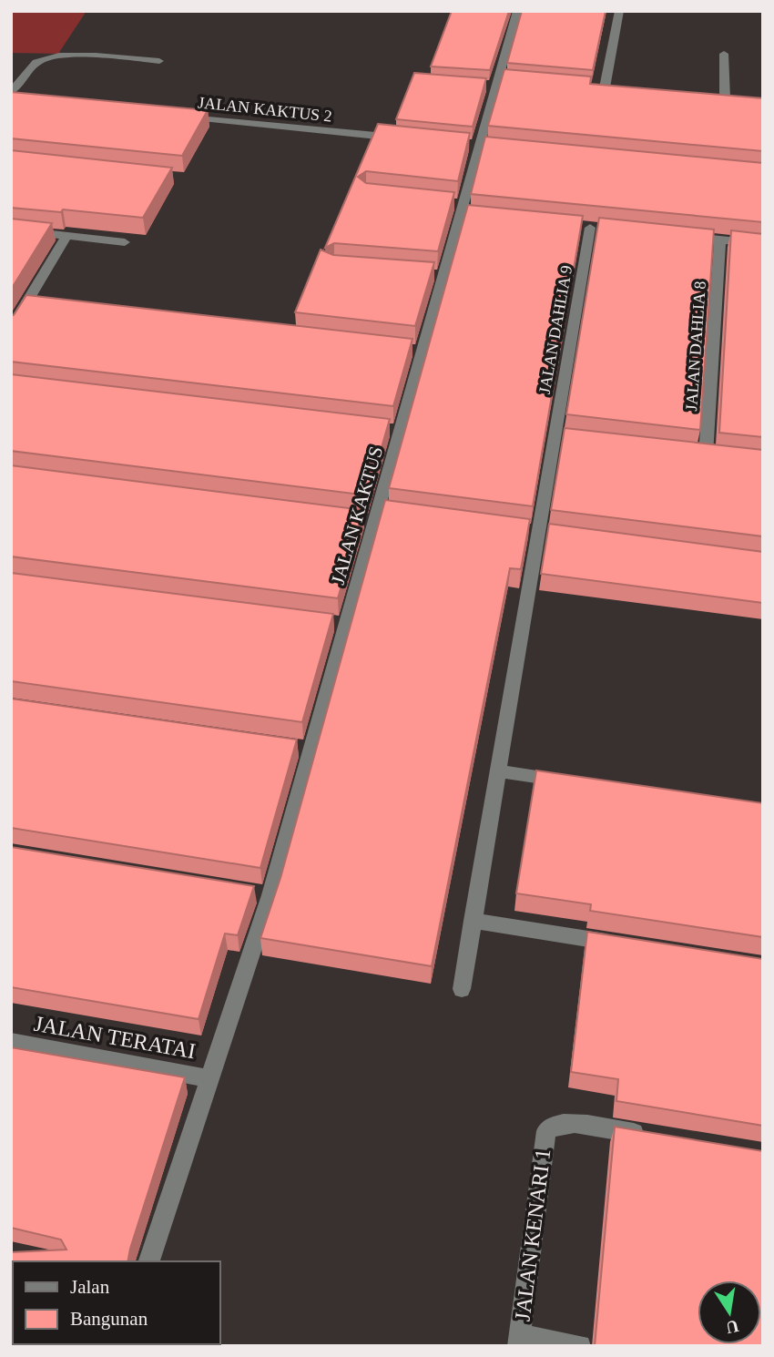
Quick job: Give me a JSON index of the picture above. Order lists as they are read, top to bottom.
{
  "streets": {
    "street": [
      "JALAN KAKTUS 2",
      "JALAN DAHLIA 9",
      "JALAN DAHLIA 8",
      "JALAN KAKTUS",
      "JALAN TERATAI",
      "JALAN KENARI 1"
    ]
  },
  "crossings": [
    ["JALAN KAKTUS", "JALAN TERATAI"]
  ],
  "legend": ["Jalan", "Bangunan"],
  "north": "bottom"
}
